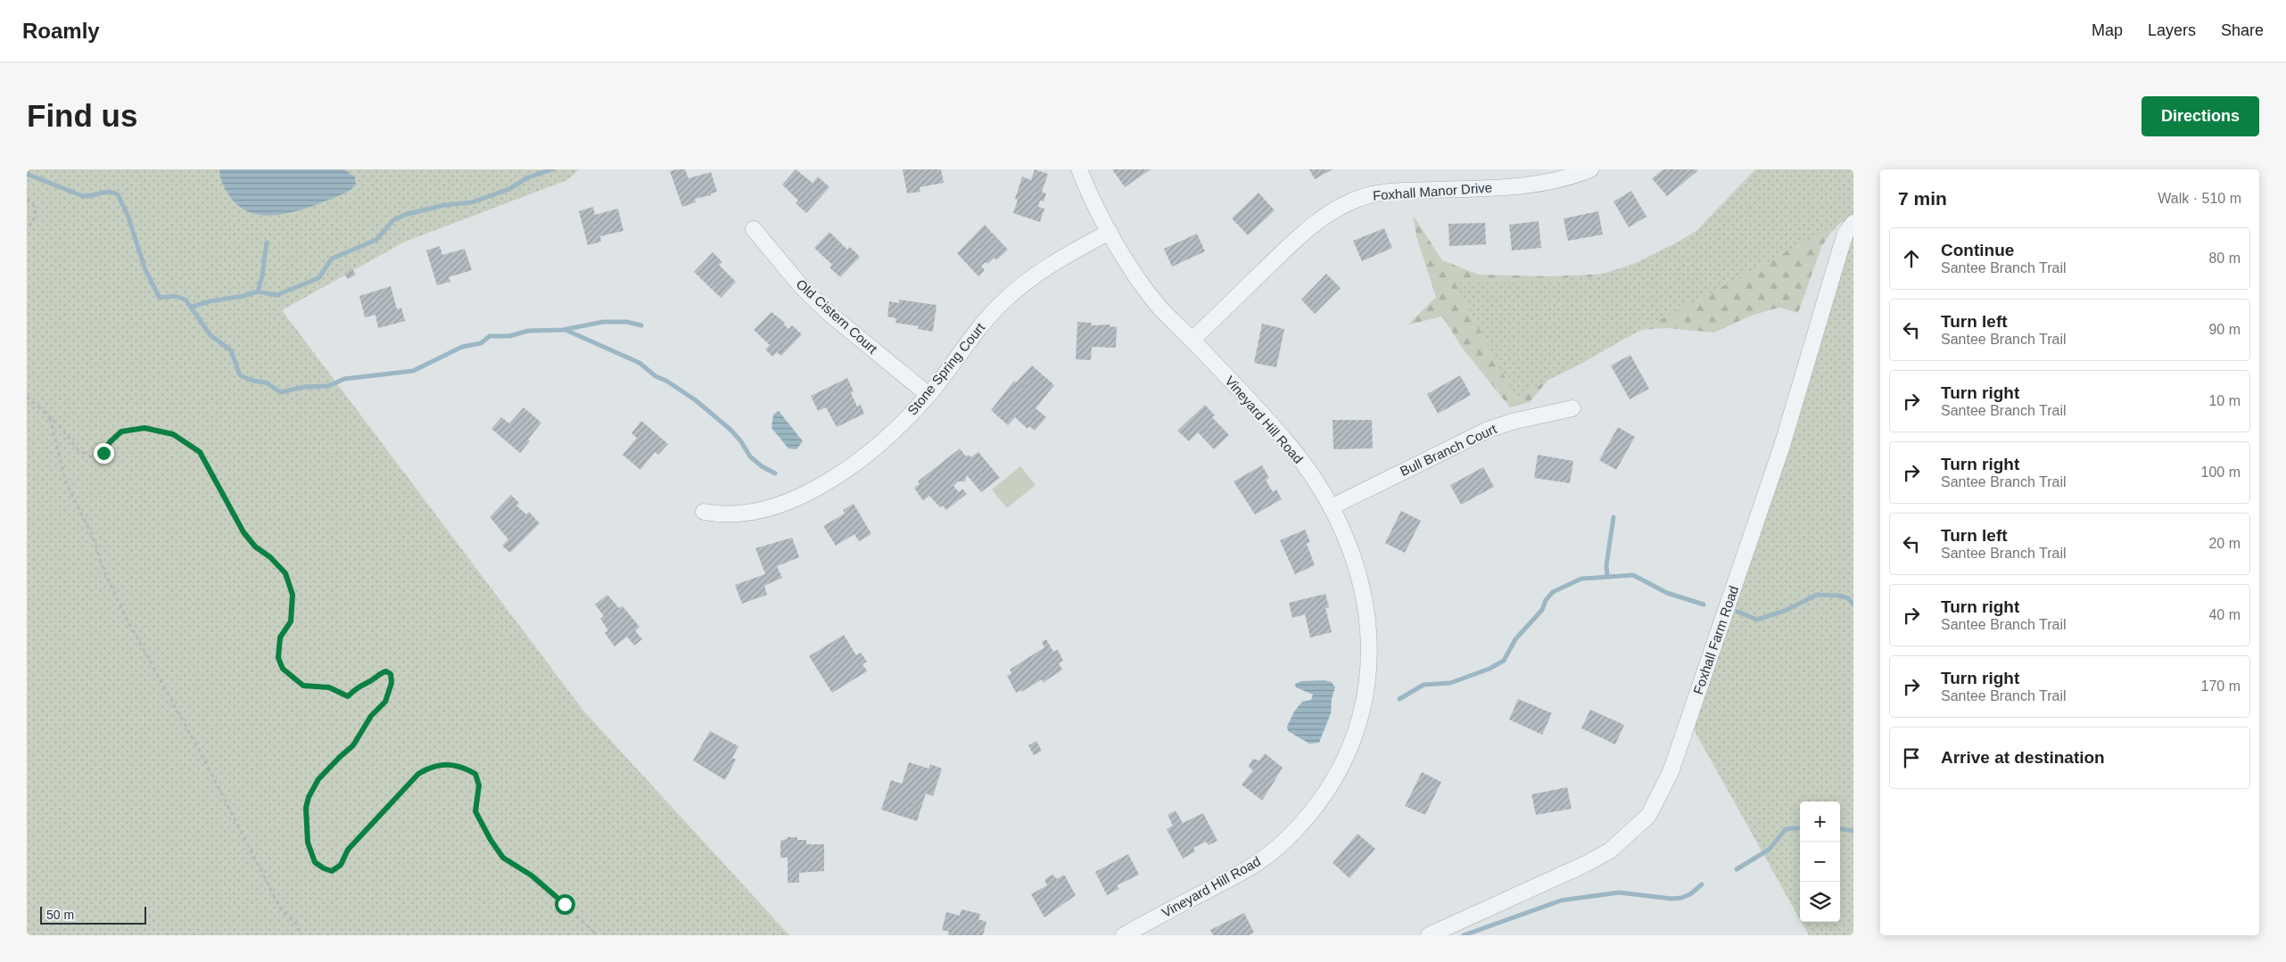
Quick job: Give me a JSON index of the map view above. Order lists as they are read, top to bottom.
{
  "streets": {
    "street": [
      "Foxhall Manor Drive",
      "Old Cistern Court",
      "Stone Spring Court",
      "Vineyard Hill Road",
      "Bull Branch Court",
      "Foxhall Farm Road"
    ]
  },
  "crossings": [
    ["Foxhall Manor Drive", "Vineyard Hill Road"],
    ["Old Cistern Court", "Stone Spring Court"],
    ["Stone Spring Court", "Vineyard Hill Road"],
    ["Vineyard Hill Road", "Bull Branch Court"]
  ],
  "scale_bar": "50 m",
  "page": {
    "header": "Roamly",
    "nav": ["Map", "Layers", "Share"],
    "buttons": "Directions",
    "title": "Find us",
    "heading": ["7 min", "Walk · 510 m"],
    "list": [
      ["Continue", "Santee Branch Trail", "80 m"],
      ["Turn left", "Santee Branch Trail", "90 m"],
      ["Turn right", "Santee Branch Trail", "10 m"],
      ["Turn right", "Santee Branch Trail", "100 m"],
      ["Turn left", "Santee Branch Trail", "20 m"],
      ["Turn right", "Santee Branch Trail", "40 m"],
      ["Turn right", "Santee Branch Trail", "170 m"],
      "Arrive at destination"
    ],
    "map_buttons": ["+", "−"],
    "scale": "50 m"
  }
}
